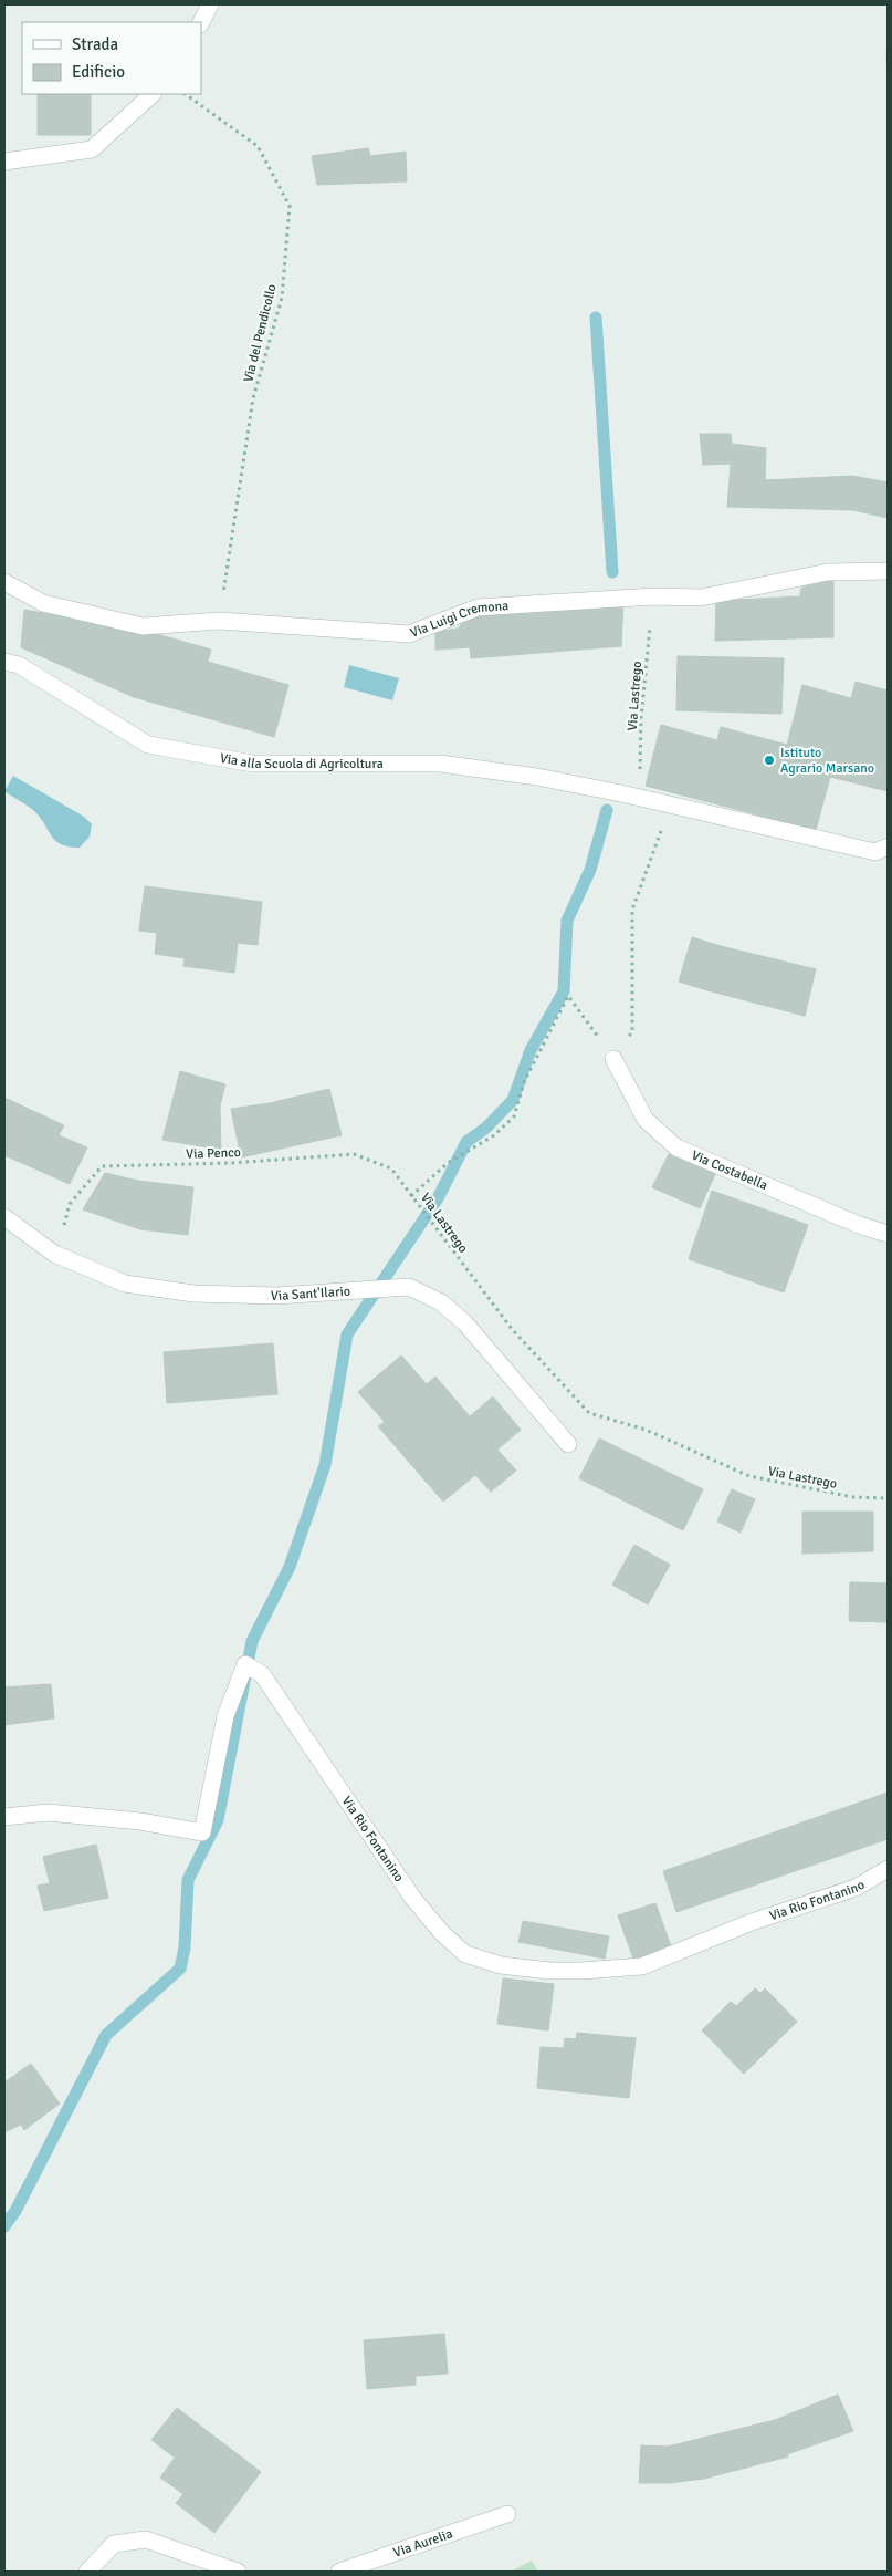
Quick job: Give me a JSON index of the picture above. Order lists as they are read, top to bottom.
{
  "streets": {
    "street": [
      "Via Luigi Cremona",
      "Via alla Scuola di Agricoltura",
      "Via Costabella",
      "Via Sant'Ilario",
      "Via Rio Fontanino",
      "Via Aurelia"
    ],
    "path": ["Via del Pendicollo", "Via Lastrego", "Via Penco"]
  },
  "crossings": [
    ["Via del Pendicollo", "Via Luigi Cremona"],
    ["Via Luigi Cremona", "Via Lastrego"],
    ["Via Lastrego", "Via alla Scuola di Agricoltura"],
    ["Via Lastrego", "Via Penco"],
    ["Via Lastrego", "Via Costabella"],
    ["Via Penco", "Via Sant'Ilario"]
  ],
  "places": ["Istituto Agrario Marsano"],
  "legend": ["Strada", "Edificio"]
}
